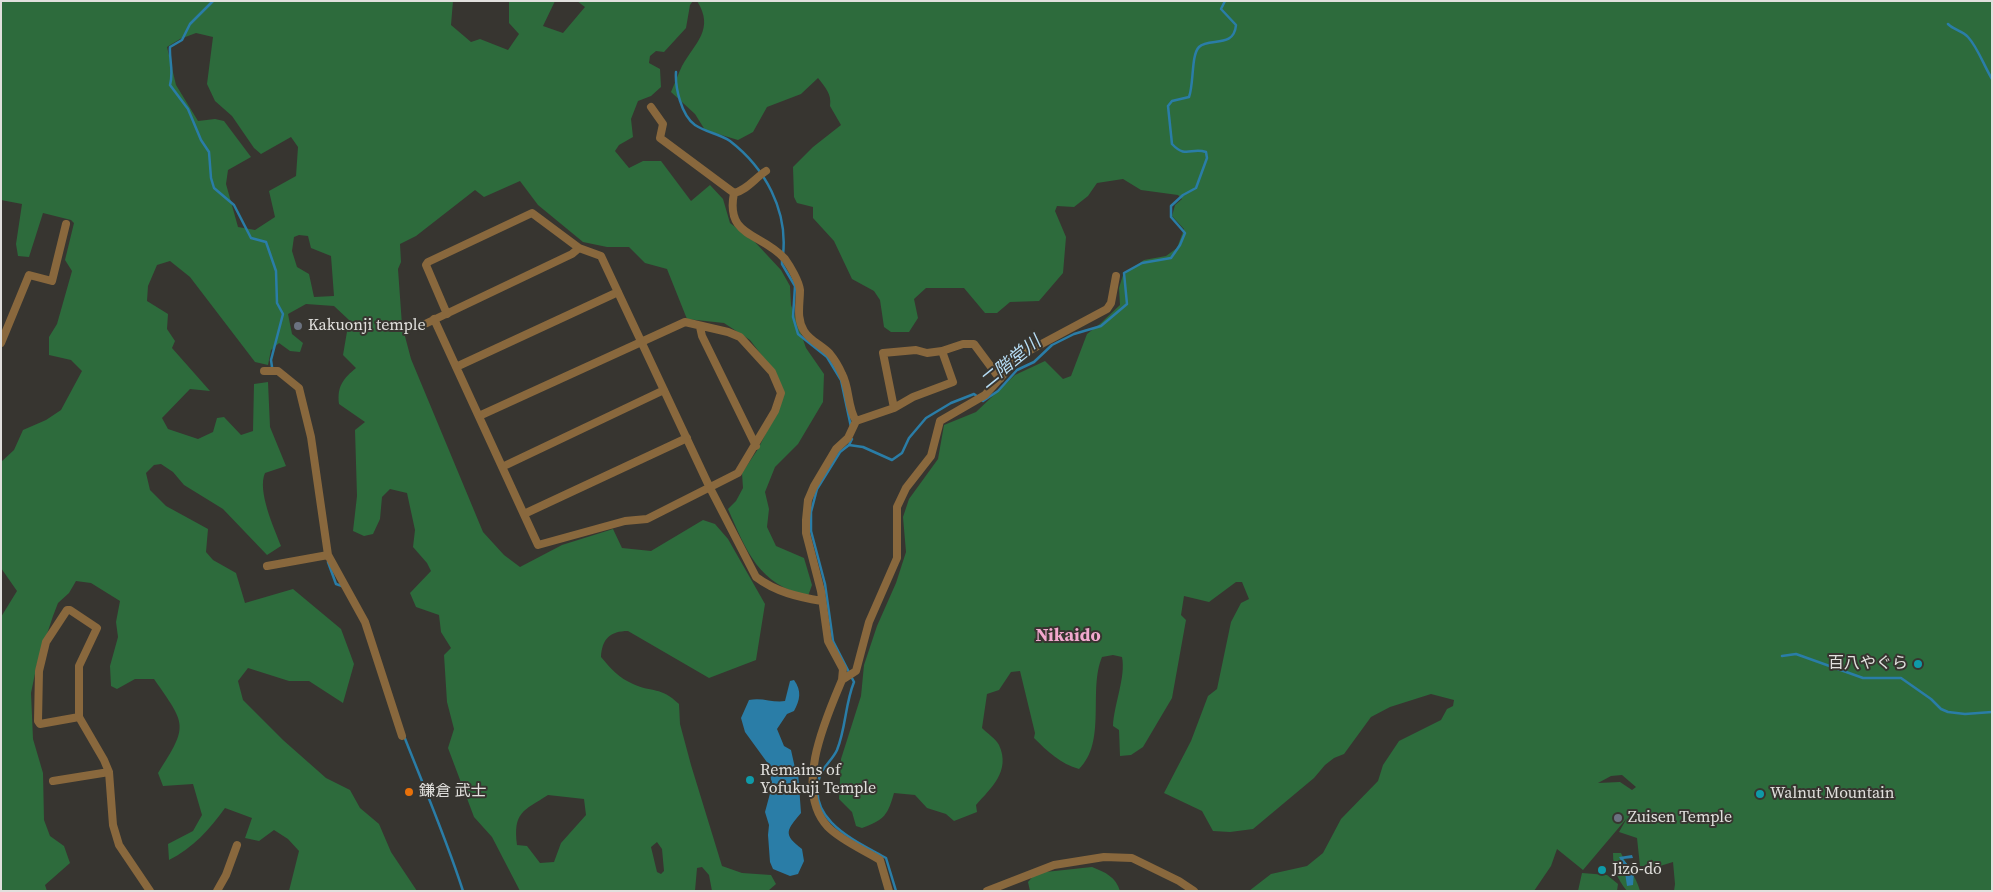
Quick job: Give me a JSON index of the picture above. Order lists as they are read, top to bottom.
{
  "districts": ["Nikaido"],
  "water": ["二階堂川"],
  "places": [
    "Kakuonji temple",
    "百八やぐら",
    "Remains of Yofukuji Temple",
    "鎌倉 武士",
    "Walnut Mountain",
    "Zuisen Temple",
    "Jizō-dō"
  ]
}
